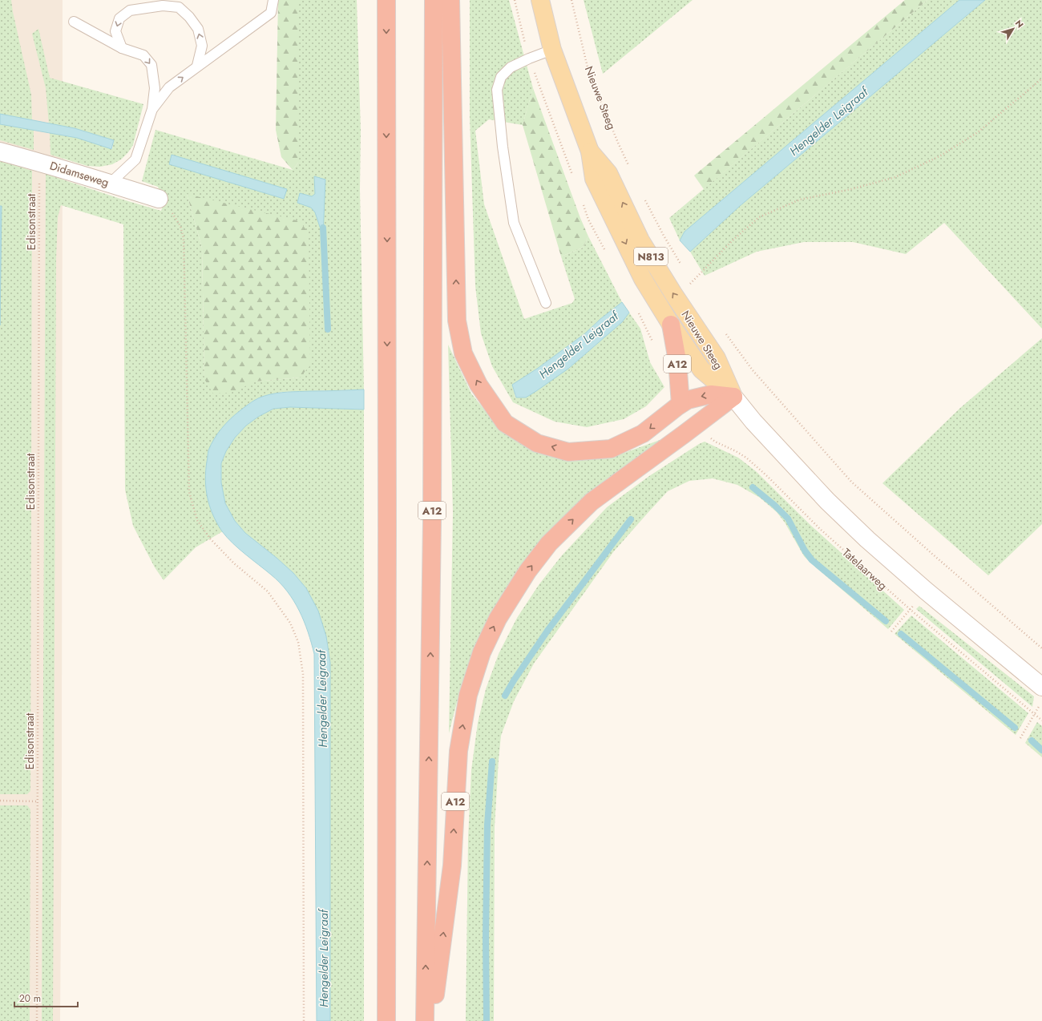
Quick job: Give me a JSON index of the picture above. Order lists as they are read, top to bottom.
{
  "streets": {
    "highway": ["A12"],
    "main road": [
      "Nieuwe Steeg",
      "Didamseweg",
      "N813",
      "Tatelaarweg"
    ],
    "path": ["Edisonstraat"]
  },
  "crossings": [
    ["Nieuwe Steeg", "A12"],
    ["Nieuwe Steeg", "Tatelaarweg"],
    ["Didamseweg", "Edisonstraat"],
    ["A12", "Tatelaarweg"]
  ],
  "water": ["Hengelder Leigraaf"],
  "scale_bar": "20 m",
  "north": "top right"
}
